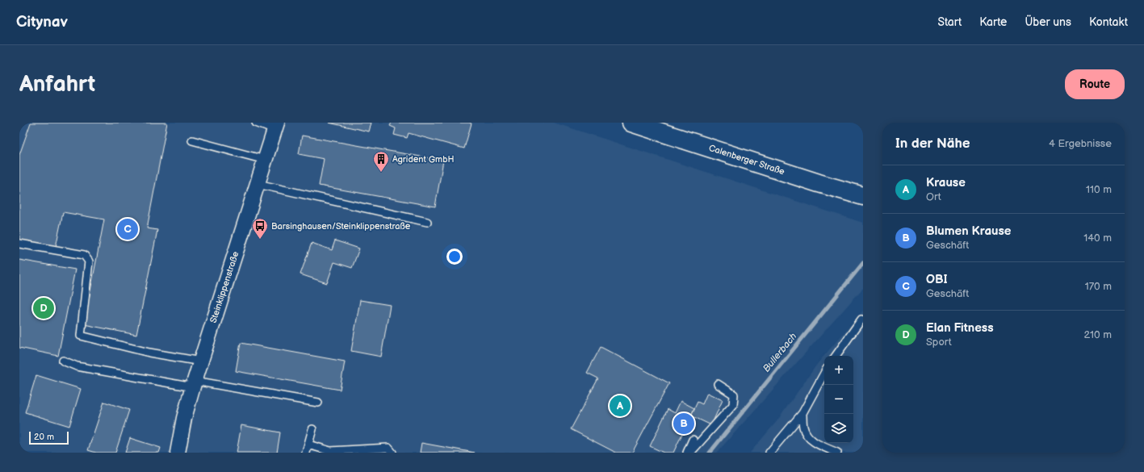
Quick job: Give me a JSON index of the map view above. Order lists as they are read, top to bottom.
{
  "streets": {
    "main road": ["Calenberger Straße"],
    "street": ["Steinklippenstraße"]
  },
  "water": ["Bullerbach"],
  "places": {
    "building": ["Agrident GmbH"],
    "bus stop": ["Barsinghausen/Steinklippenstraße"]
  },
  "scale_bar": "20 m",
  "page": {
    "header": "Citynav",
    "nav": [
      "Start",
      "Karte",
      "Über uns",
      "Kontakt"
    ],
    "buttons": "Route",
    "title": "Anfahrt",
    "heading": ["In der Nähe", "4 Ergebnisse"],
    "list": [
      {
        "mark": "A",
        "name": "Krause",
        "note": "Ort",
        "value": "110 m"
      },
      {
        "mark": "B",
        "name": "Blumen Krause",
        "note": "Geschäft",
        "value": "140 m"
      },
      {
        "mark": "C",
        "name": "OBI",
        "note": "Geschäft",
        "value": "170 m"
      },
      {
        "mark": "D",
        "name": "Elan Fitness",
        "note": "Sport",
        "value": "210 m"
      }
    ],
    "pins": [
      "C",
      "D",
      "A",
      "B"
    ],
    "map_buttons": ["+", "−"],
    "scale": "20 m"
  }
}
